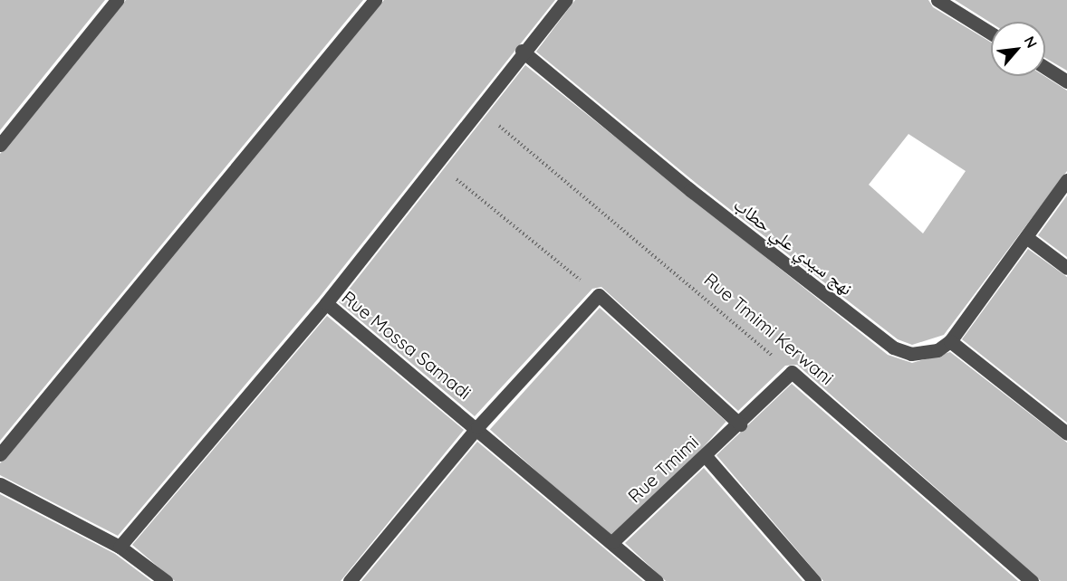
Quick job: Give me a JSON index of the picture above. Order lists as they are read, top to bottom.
{
  "streets": {
    "street": [
      "نهج سيدي علي حطاب",
      "Rue Tmimi Kerwani",
      "Rue Mossa Samadi",
      "Rue Tmimi"
    ]
  },
  "crossings": [
    ["نهج سيدي علي حطاب", "Rue Mossa Samadi"],
    ["Rue Tmimi Kerwani", "Rue Mossa Samadi"],
    ["Rue Tmimi Kerwani", "Rue Tmimi"],
    ["Rue Mossa Samadi", "Rue Tmimi"]
  ],
  "north": "top right"
}
